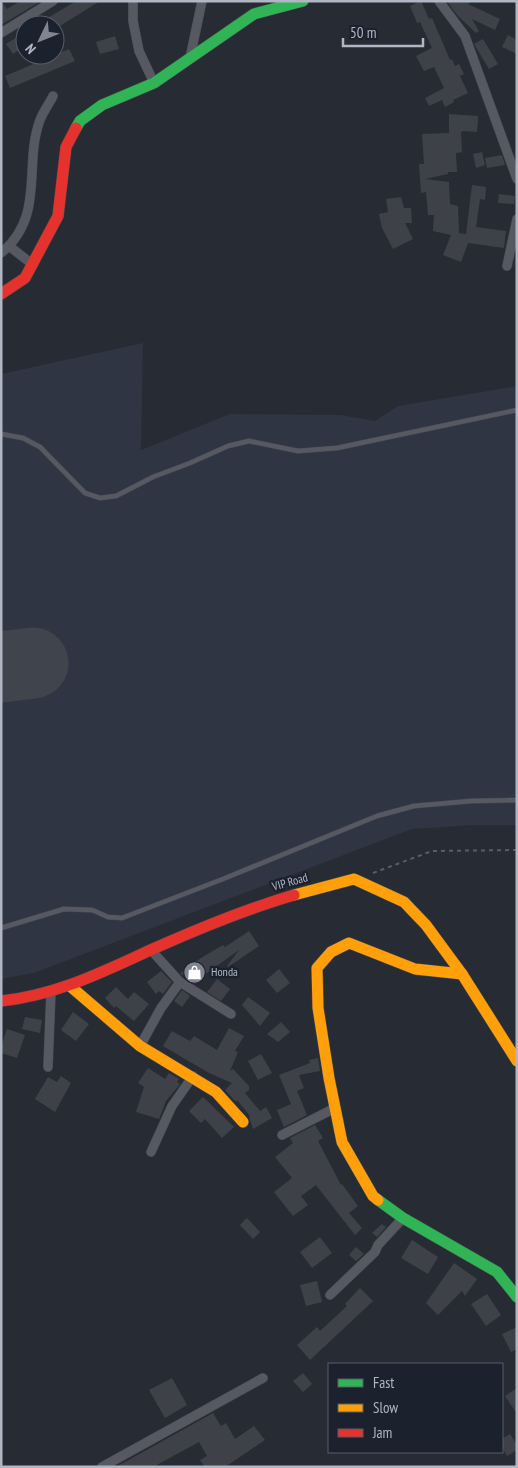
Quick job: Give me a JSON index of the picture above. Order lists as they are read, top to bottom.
{
  "streets": {
    "main road": ["VIP Road"]
  },
  "places": {
    "shop": ["Honda"]
  },
  "legend": ["Fast", "Slow", "Jam"],
  "scale_bar": "50 m",
  "north": "bottom left"
}
